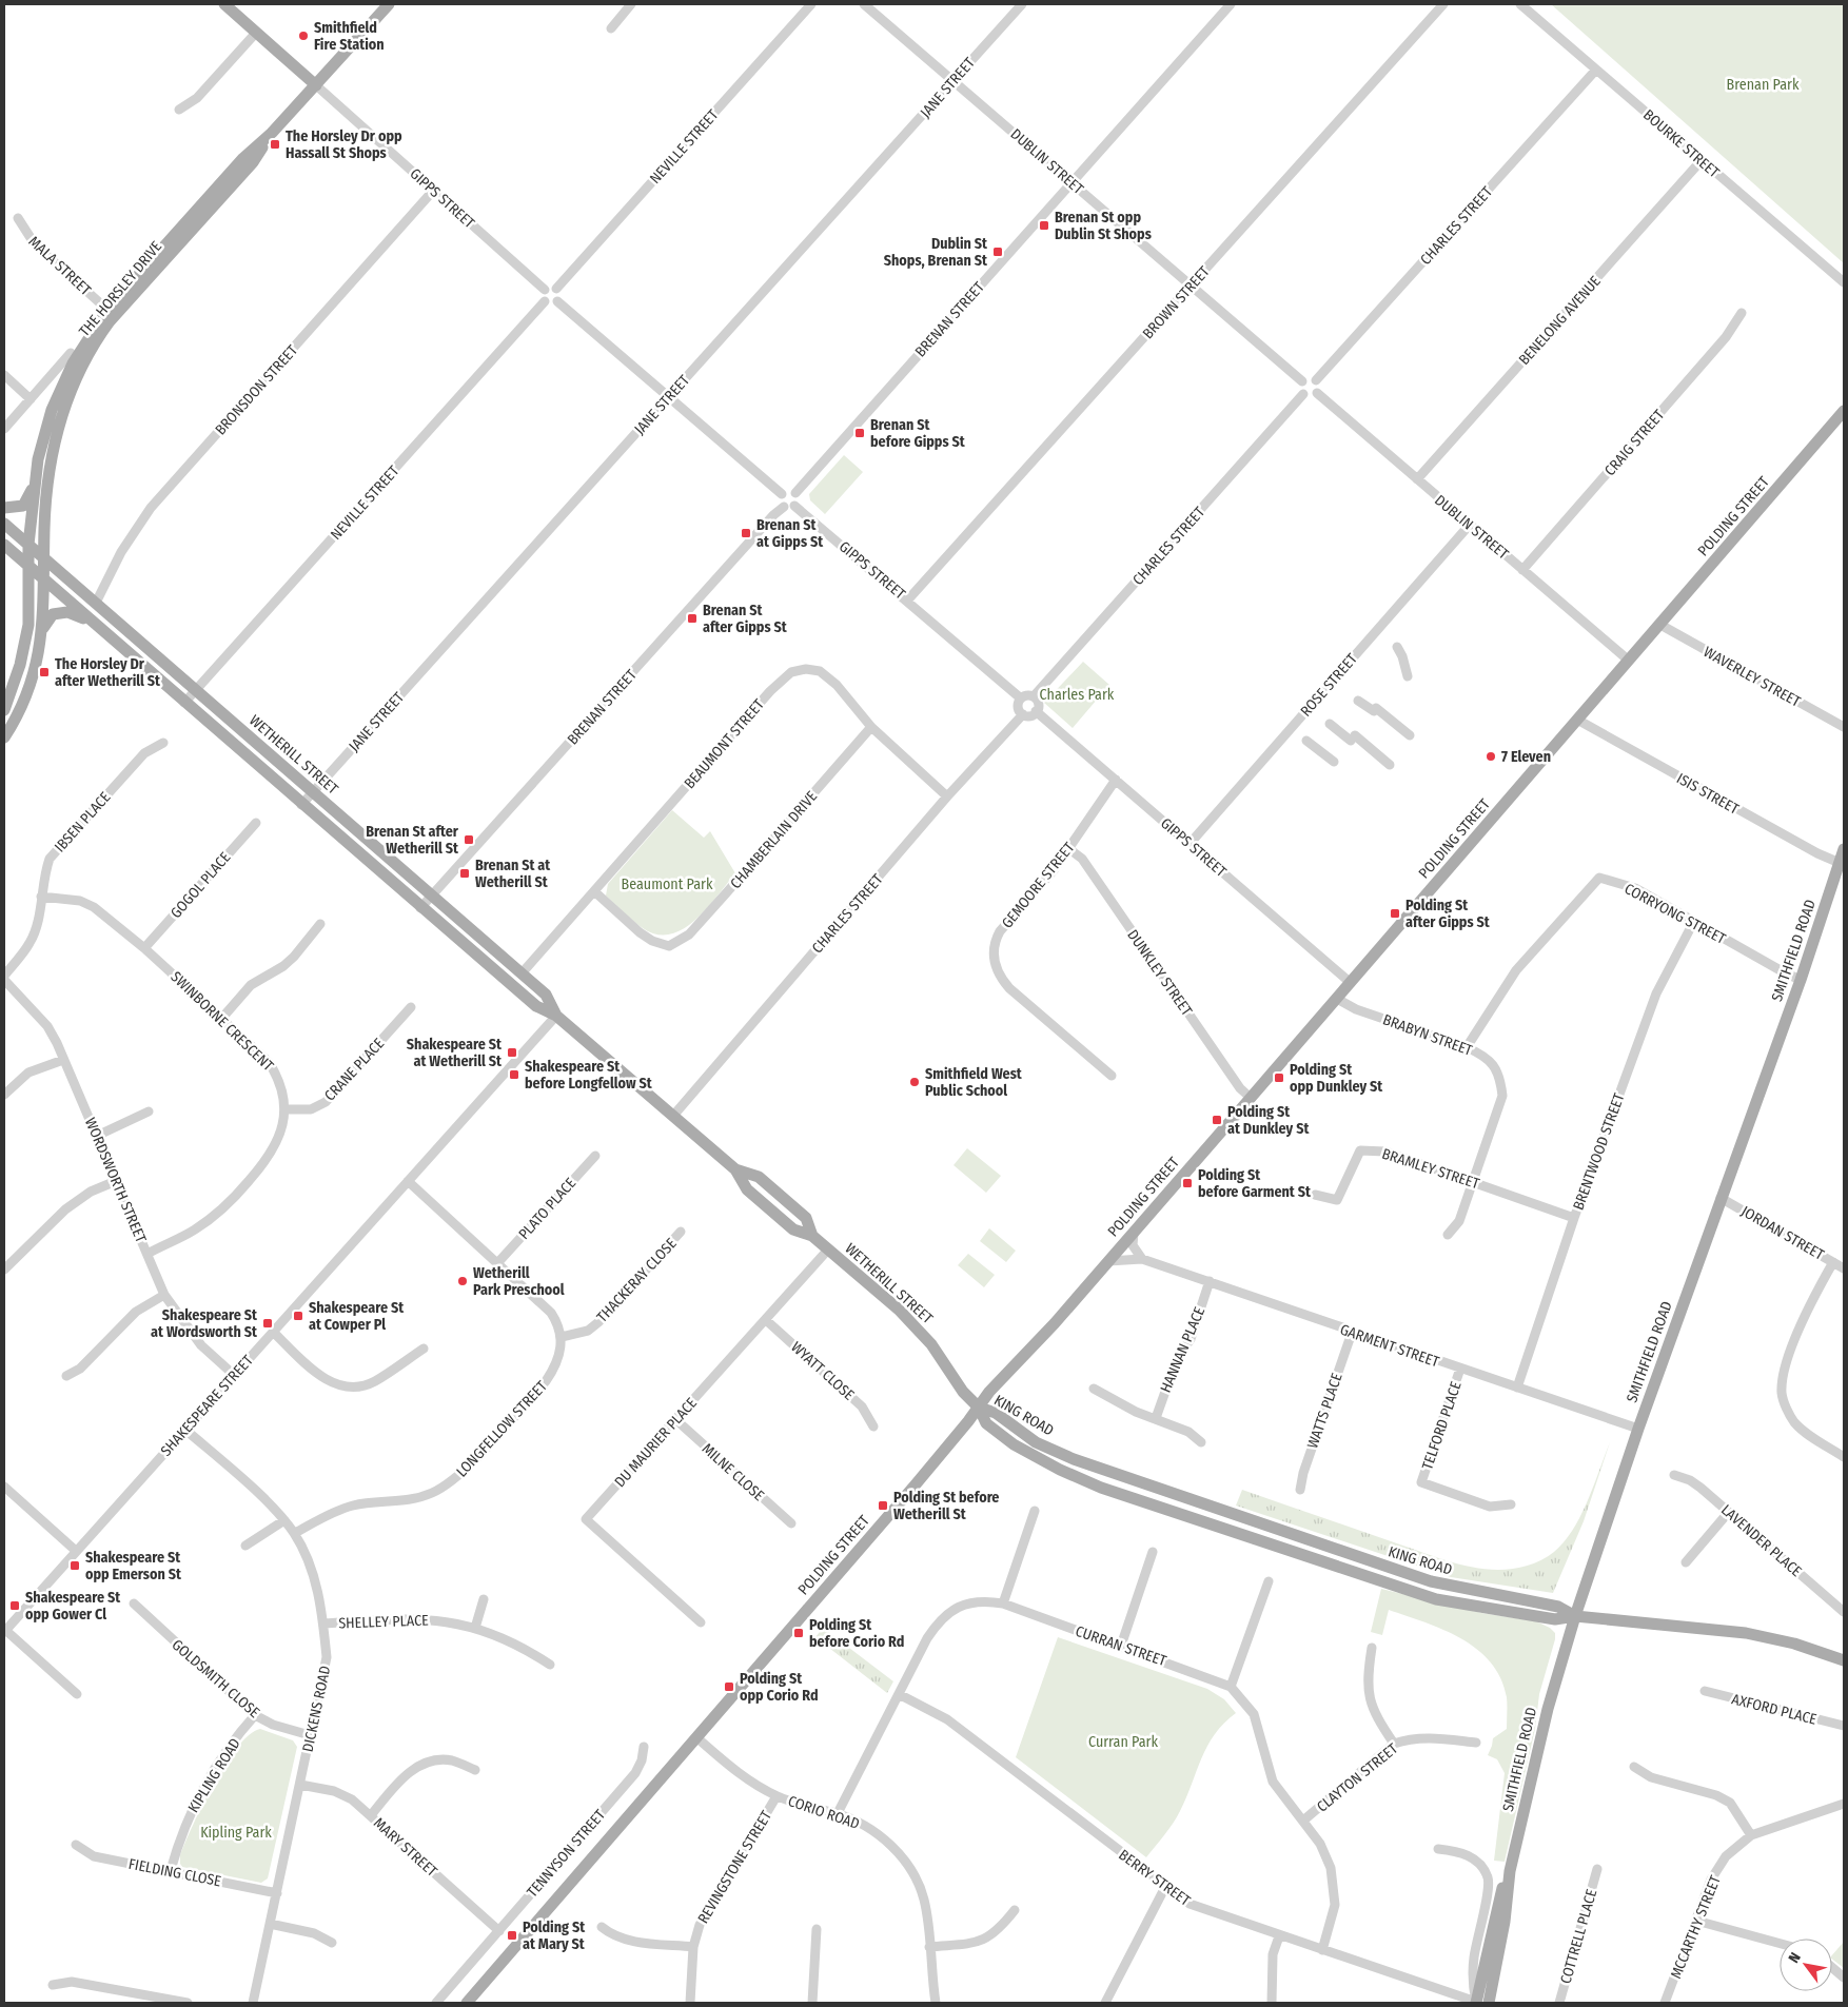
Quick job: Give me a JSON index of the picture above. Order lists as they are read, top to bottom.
{
  "streets": {
    "main road": [
      "THE HORSLEY DRIVE",
      "POLDING STREET",
      "WETHERILL STREET",
      "SMITHFIELD ROAD",
      "KING ROAD"
    ],
    "street": [
      "JANE STREET",
      "BOURKE STREET",
      "NEVILLE STREET",
      "DUBLIN STREET",
      "GIPPS STREET",
      "CHARLES STREET",
      "MALA STREET",
      "BROWN STREET",
      "BRENAN STREET",
      "BENELONG AVENUE",
      "BRONSDON STREET",
      "CRAIG STREET",
      "WAVERLEY STREET",
      "ROSE STREET",
      "BEAUMONT STREET",
      "ISIS STREET",
      "IBSEN PLACE",
      "CHAMBERLAIN DRIVE",
      "GOGOL PLACE",
      "GEMOORE STREET",
      "CORRYONG STREET",
      "DUNKLEY STREET",
      "SWINBORNE CRESCENT",
      "BRABYN STREET",
      "CRANE PLACE",
      "BRENTWOOD STREET",
      "BRAMLEY STREET",
      "WORDSWORTH STREET",
      "PLATO PLACE",
      "JORDAN STREET",
      "THACKERAY CLOSE",
      "GARMENT STREET",
      "HANNAN PLACE",
      "WYATT CLOSE",
      "SHAKESPEARE STREET",
      "WATTS PLACE",
      "TELFORD PLACE",
      "LONGFELLOW STREET",
      "DU MAURIER PLACE",
      "MILNE CLOSE",
      "LAVENDER PLACE",
      "SHELLEY PLACE",
      "CURRAN STREET",
      "GOLDSMITH CLOSE",
      "DICKENS ROAD",
      "AXFORD PLACE",
      "KIPLING ROAD",
      "CLAYTON STREET",
      "CORIO ROAD",
      "MARY STREET",
      "TENNYSON STREET",
      "REVINGSTONE STREET",
      "FIELDING CLOSE",
      "BERRY STREET",
      "MCCARTHY STREET",
      "COTTRELL PLACE"
    ]
  },
  "crossings": [
    ["JANE STREET", "DUBLIN STREET"],
    ["JANE STREET", "WETHERILL STREET"],
    ["BOURKE STREET", "CHARLES STREET"],
    ["BOURKE STREET", "BENELONG AVENUE"],
    ["NEVILLE STREET", "GIPPS STREET"],
    ["NEVILLE STREET", "WETHERILL STREET"],
    ["DUBLIN STREET", "CHARLES STREET"],
    ["DUBLIN STREET", "BROWN STREET"],
    ["DUBLIN STREET", "BRENAN STREET"],
    ["DUBLIN STREET", "BENELONG AVENUE"],
    ["DUBLIN STREET", "CRAIG STREET"],
    ["DUBLIN STREET", "POLDING STREET"],
    ["DUBLIN STREET", "ROSE STREET"],
    ["GIPPS STREET", "CHARLES STREET"],
    ["GIPPS STREET", "THE HORSLEY DRIVE"],
    ["GIPPS STREET", "BROWN STREET"],
    ["GIPPS STREET", "BRENAN STREET"],
    ["GIPPS STREET", "BRONSDON STREET"],
    ["GIPPS STREET", "POLDING STREET"],
    ["GIPPS STREET", "ROSE STREET"],
    ["GIPPS STREET", "GEMOORE STREET"],
    ["CHARLES STREET", "BEAUMONT STREET"],
    ["CHARLES STREET", "WETHERILL STREET"],
    ["MALA STREET", "THE HORSLEY DRIVE"],
    ["THE HORSLEY DRIVE", "WETHERILL STREET"],
    ["BRENAN STREET", "WETHERILL STREET"],
    ["BRONSDON STREET", "WETHERILL STREET"],
    ["POLDING STREET", "WAVERLEY STREET"],
    ["POLDING STREET", "WETHERILL STREET"],
    ["POLDING STREET", "ISIS STREET"],
    ["POLDING STREET", "DUNKLEY STREET"],
    ["POLDING STREET", "BRABYN STREET"],
    ["POLDING STREET", "GARMENT STREET"],
    ["POLDING STREET", "KING ROAD"],
    ["POLDING STREET", "CORIO ROAD"],
    ["BEAUMONT STREET", "WETHERILL STREET"],
    ["BEAUMONT STREET", "CHAMBERLAIN DRIVE"],
    ["WETHERILL STREET", "SHAKESPEARE STREET"],
    ["WETHERILL STREET", "KING ROAD"],
    ["WETHERILL STREET", "DU MAURIER PLACE"],
    ["ISIS STREET", "SMITHFIELD ROAD"],
    ["IBSEN PLACE", "SWINBORNE CRESCENT"],
    ["GOGOL PLACE", "SWINBORNE CRESCENT"],
    ["GEMOORE STREET", "DUNKLEY STREET"],
    ["CORRYONG STREET", "SMITHFIELD ROAD"],
    ["CORRYONG STREET", "BRABYN STREET"],
    ["CORRYONG STREET", "BRENTWOOD STREET"],
    ["SMITHFIELD ROAD", "JORDAN STREET"],
    ["SMITHFIELD ROAD", "GARMENT STREET"],
    ["SMITHFIELD ROAD", "KING ROAD"],
    ["SMITHFIELD ROAD", "BERRY STREET"],
    ["SWINBORNE CRESCENT", "CRANE PLACE"],
    ["SWINBORNE CRESCENT", "WORDSWORTH STREET"],
    ["BRABYN STREET", "BRAMLEY STREET"],
    ["BRENTWOOD STREET", "BRAMLEY STREET"],
    ["BRENTWOOD STREET", "GARMENT STREET"],
    ["WORDSWORTH STREET", "SHAKESPEARE STREET"],
    ["THACKERAY CLOSE", "LONGFELLOW STREET"],
    ["GARMENT STREET", "HANNAN PLACE"],
    ["GARMENT STREET", "WATTS PLACE"],
    ["GARMENT STREET", "TELFORD PLACE"],
    ["WYATT CLOSE", "DU MAURIER PLACE"],
    ["SHAKESPEARE STREET", "DICKENS ROAD"],
    ["LONGFELLOW STREET", "DICKENS ROAD"],
    ["DU MAURIER PLACE", "MILNE CLOSE"],
    ["SHELLEY PLACE", "DICKENS ROAD"],
    ["CURRAN STREET", "CLAYTON STREET"],
    ["CURRAN STREET", "CORIO ROAD"],
    ["CURRAN STREET", "BERRY STREET"],
    ["GOLDSMITH CLOSE", "DICKENS ROAD"],
    ["GOLDSMITH CLOSE", "KIPLING ROAD"],
    ["DICKENS ROAD", "MARY STREET"],
    ["DICKENS ROAD", "FIELDING CLOSE"],
    ["KIPLING ROAD", "FIELDING CLOSE"],
    ["CORIO ROAD", "REVINGSTONE STREET"],
    ["MARY STREET", "TENNYSON STREET"]
  ],
  "parks": [
    "Brenan Park",
    "Charles Park",
    "Beaumont Park",
    "Curran Park",
    "Kipling Park"
  ],
  "places": {
    "other": [
      "Smithfield Fire Station",
      "7 Eleven",
      "Smithfield West Public School",
      "Wetherill Park Preschool"
    ],
    "transit": [
      "The Horsley Dr opp Hassall St Shops",
      "Brenan St opp Dublin St Shops",
      "Dublin St Shops, Brenan St",
      "Brenan St before Gipps St",
      "Brenan St at Gipps St",
      "Brenan St after Gipps St",
      "The Horsley Dr after Wetherill St",
      "Brenan St after Wetherill St",
      "Brenan St at Wetherill St",
      "Polding St after Gipps St",
      "Shakespeare St at Wetherill St",
      "Shakespeare St before Longfellow St",
      "Polding St opp Dunkley St",
      "Polding St at Dunkley St",
      "Polding St before Garment St",
      "Shakespeare St at Cowper Pl",
      "Shakespeare St at Wordsworth St",
      "Polding St before Wetherill St",
      "Shakespeare St opp Emerson St",
      "Shakespeare St opp Gower Cl",
      "Polding St before Corio Rd",
      "Polding St opp Corio Rd",
      "Polding St at Mary St"
    ]
  },
  "north": "top left"
}
